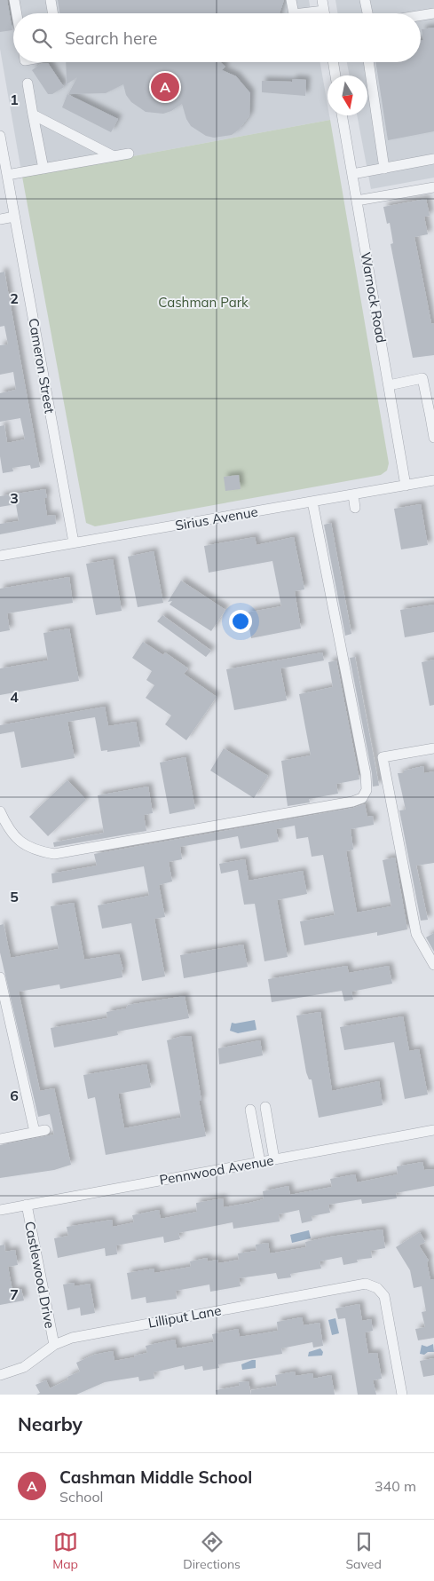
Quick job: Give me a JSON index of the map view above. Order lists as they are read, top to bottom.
{
  "streets": {
    "street": [
      "Warnock Road",
      "Cameron Street",
      "Sirius Avenue",
      "Pennwood Avenue",
      "Castlewood Drive",
      "Lilliput Lane"
    ]
  },
  "crossings": [
    ["Warnock Road", "Sirius Avenue"],
    ["Cameron Street", "Sirius Avenue"],
    ["Pennwood Avenue", "Castlewood Drive"],
    ["Castlewood Drive", "Lilliput Lane"]
  ],
  "parks": ["Cashman Park"],
  "north": "bottom",
  "page": {
    "search": "Search here",
    "pins": "A",
    "heading": "Nearby",
    "list": [
      {
        "mark": "A",
        "name": "Cashman Middle School",
        "note": "School",
        "value": "340 m"
      }
    ],
    "nav": ["Map", "Directions", "Saved"]
  },
  "grid": {
    "rows": [
      "1",
      "2",
      "3",
      "4",
      "5",
      "6",
      "7"
    ]
  }
}
